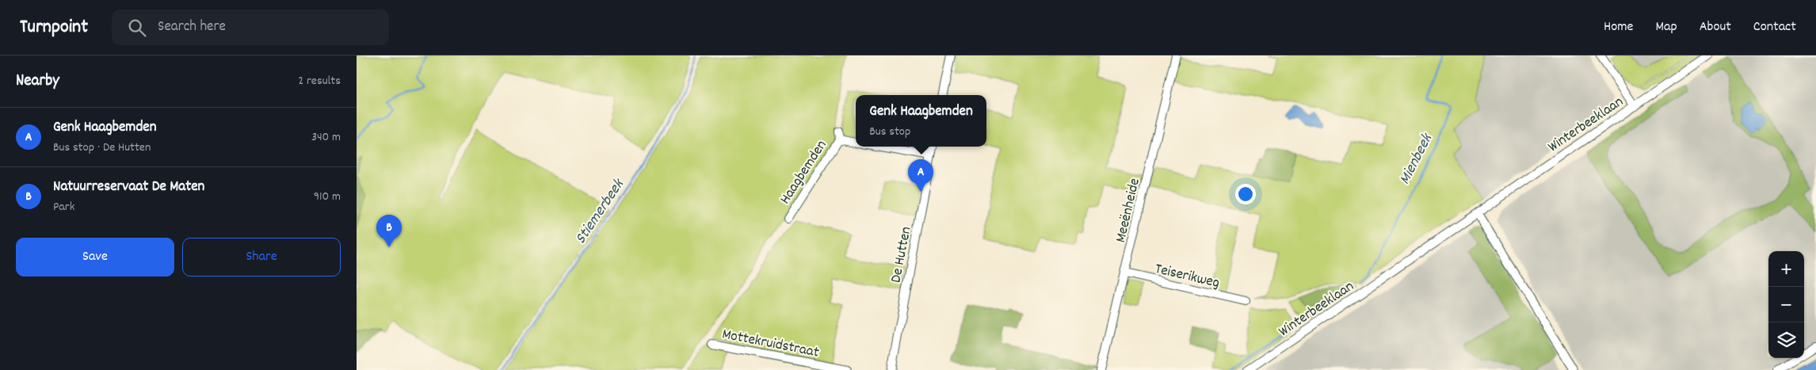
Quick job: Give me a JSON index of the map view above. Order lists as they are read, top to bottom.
{
  "streets": {
    "street": [
      "Winterbeeklaan",
      "Haagbemden",
      "Meeënheide",
      "De Hutten",
      "Teiserikweg",
      "Mottekruidstraat"
    ]
  },
  "crossings": [
    ["Haagbemden", "De Hutten"],
    ["Meeënheide", "Teiserikweg"]
  ],
  "water": ["Mienbeek", "Stiemerbeek"],
  "page": {
    "header": "Turnpoint",
    "search": "Search here",
    "nav": [
      "Home",
      "Map",
      "About",
      "Contact"
    ],
    "heading": ["Nearby", "2 results"],
    "popup": ["Genk Haagbemden", "Bus stop"],
    "list": [
      {
        "mark": "A",
        "name": "Genk Haagbemden",
        "note": "Bus stop · De Hutten",
        "value": "340 m"
      },
      {
        "mark": "B",
        "name": "Natuurreservaat De Maten",
        "note": "Park",
        "value": "910 m"
      }
    ],
    "pins": ["A", "B"],
    "buttons": ["Save", "Share"],
    "map_buttons": ["+", "−"]
  }
}
